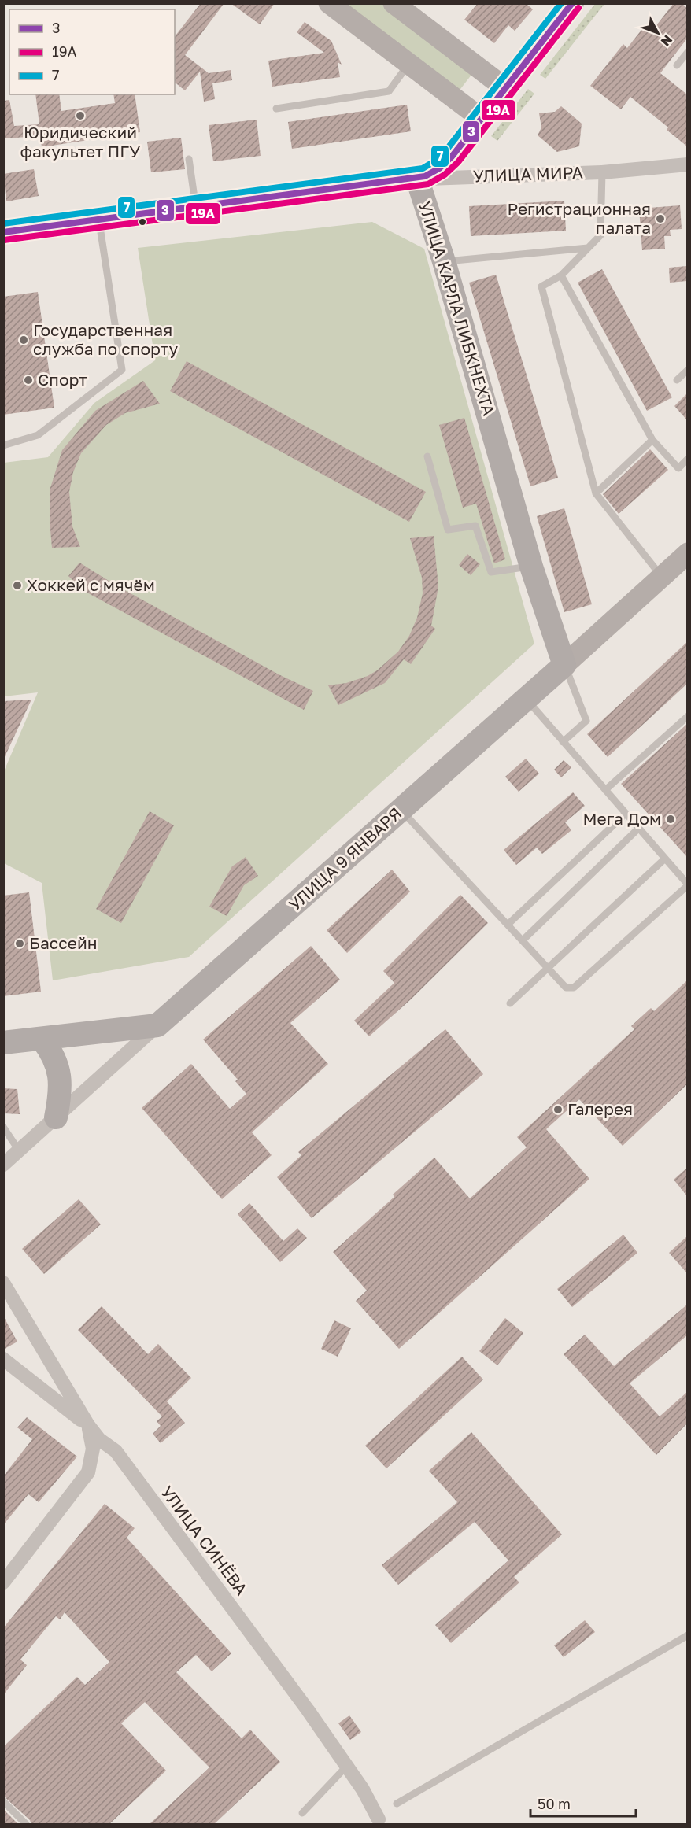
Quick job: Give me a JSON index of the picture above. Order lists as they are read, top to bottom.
{
  "streets": {
    "main road": ["УЛИЦА МИРА", "УЛИЦА КАРЛА ЛИБКНЕХТА", "УЛИЦА 9 ЯНВАРЯ"],
    "street": ["УЛИЦА СИНЁВА"]
  },
  "crossings": [
    ["УЛИЦА МИРА", "УЛИЦА КАРЛА ЛИБКНЕХТА"],
    ["УЛИЦА КАРЛА ЛИБКНЕХТА", "УЛИЦА 9 ЯНВАРЯ"]
  ],
  "places": [
    "Юридический факультет ПГУ",
    "Регистрационная палата",
    "Государственная служба по спорту",
    "Спорт",
    "Хоккей с мячём",
    "Мега Дом",
    "Бассейн",
    "Галерея"
  ],
  "lines": ["transit line 3", "transit line 7", "transit line 19А"],
  "legend": ["3", "19А", "7"],
  "scale_bar": "50 m",
  "north": "bottom right"
}
